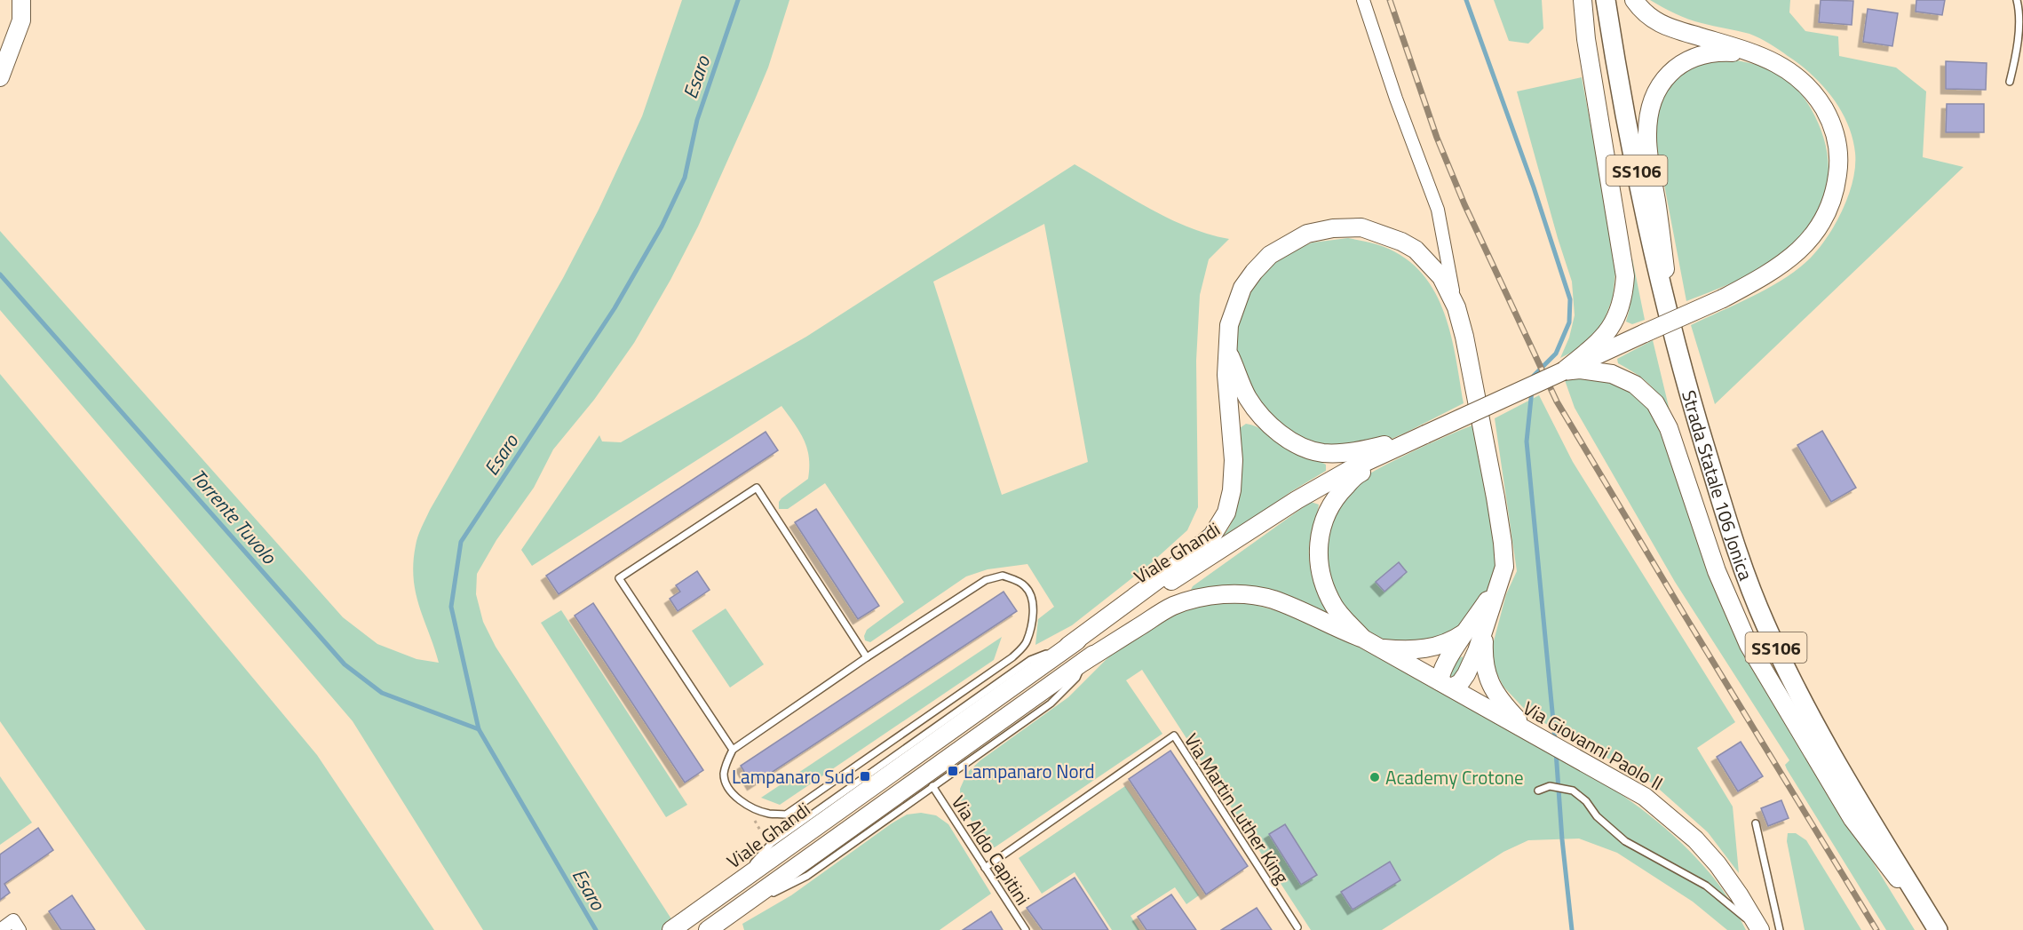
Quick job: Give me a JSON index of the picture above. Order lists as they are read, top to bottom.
{
  "streets": {
    "main road": [
      "SS106",
      "Strada Statale 106 Jonica",
      "Viale Ghandi",
      "Via Giovanni Paolo II"
    ],
    "lane": ["Via Martin Luther King", "Via Aldo Capitini"]
  },
  "crossings": [
    ["Via Martin Luther King", "Via Aldo Capitini"]
  ],
  "water": ["Esaro", "Torrente Tuvolo"],
  "places": {
    "transit": ["Lampanaro Nord", "Lampanaro Sud"],
    "other": ["Academy Crotone"]
  }
}
